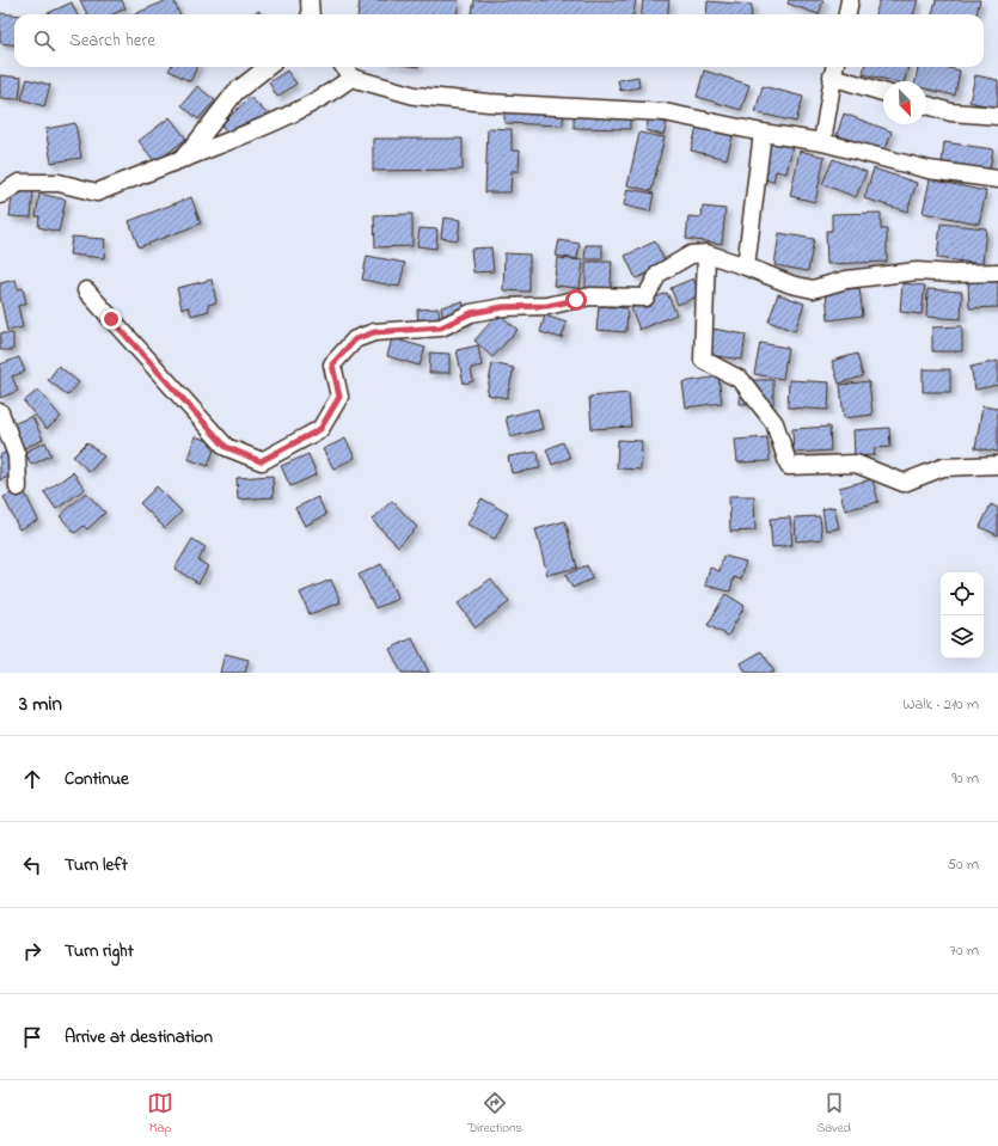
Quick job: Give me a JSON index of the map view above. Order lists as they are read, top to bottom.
{
  "north": "bottom right",
  "page": {
    "search": "Search here",
    "heading": ["3 min", "Walk · 210 m"],
    "list": [
      ["Continue", "90 m"],
      ["Turn left", "50 m"],
      ["Turn right", "70 m"],
      "Arrive at destination"
    ],
    "nav": ["Map", "Directions", "Saved"]
  }
}
